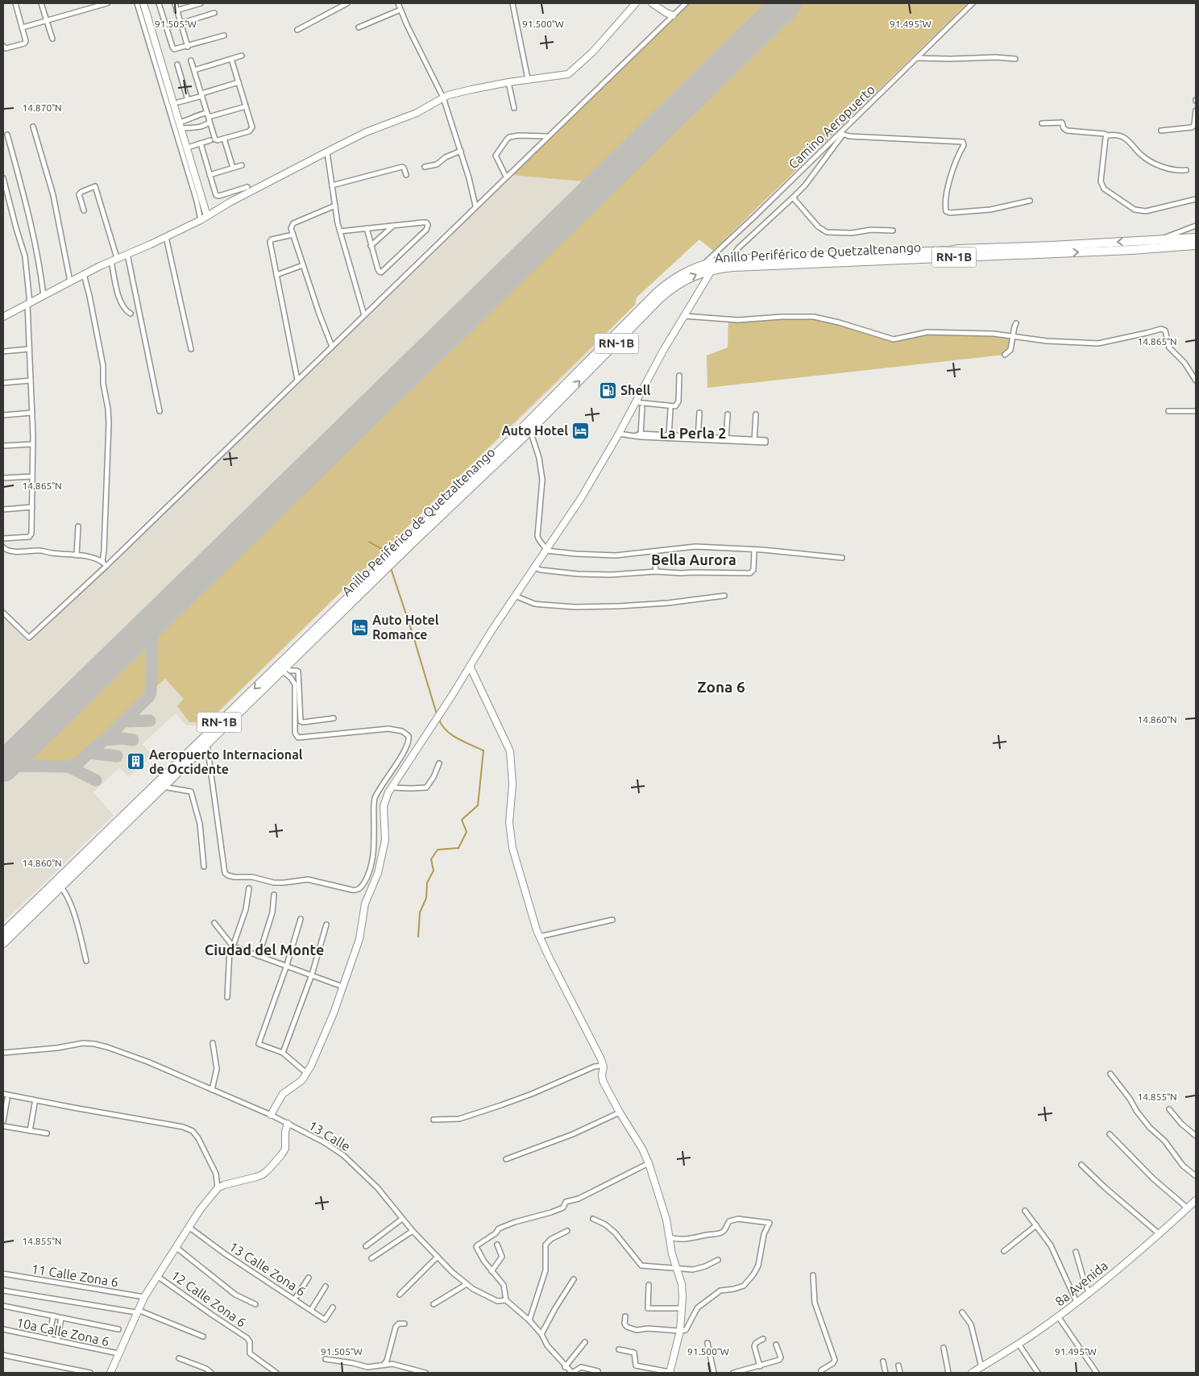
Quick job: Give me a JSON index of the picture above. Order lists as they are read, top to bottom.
{
  "streets": {
    "highway": ["Anillo Periférico de Quetzaltenango", "RN-1B"],
    "street": [
      "Camino Aeropuerto",
      "13 Calle",
      "13 Calle Zona 6",
      "11 Calle Zona 6",
      "8a Avenida",
      "12 Calle Zona 6",
      "10a Calle Zona 6"
    ]
  },
  "crossings": [
    ["Camino Aeropuerto", "Anillo Periférico de Quetzaltenango"]
  ],
  "districts": [
    "La Perla 2",
    "Bella Aurora",
    "Zona 6",
    "Ciudad del Monte"
  ],
  "places": {
    "fuel station": ["Shell"],
    "hotel": ["Auto Hotel", "Auto Hotel Romance"],
    "building": ["Aeropuerto Internacional de Occidente"]
  },
  "coordinates": [
    "91.505°W",
    "91.500°W",
    "91.495°W",
    "14.870°N",
    "14.865°N",
    "14.860°N",
    "14.855°N"
  ]
}
